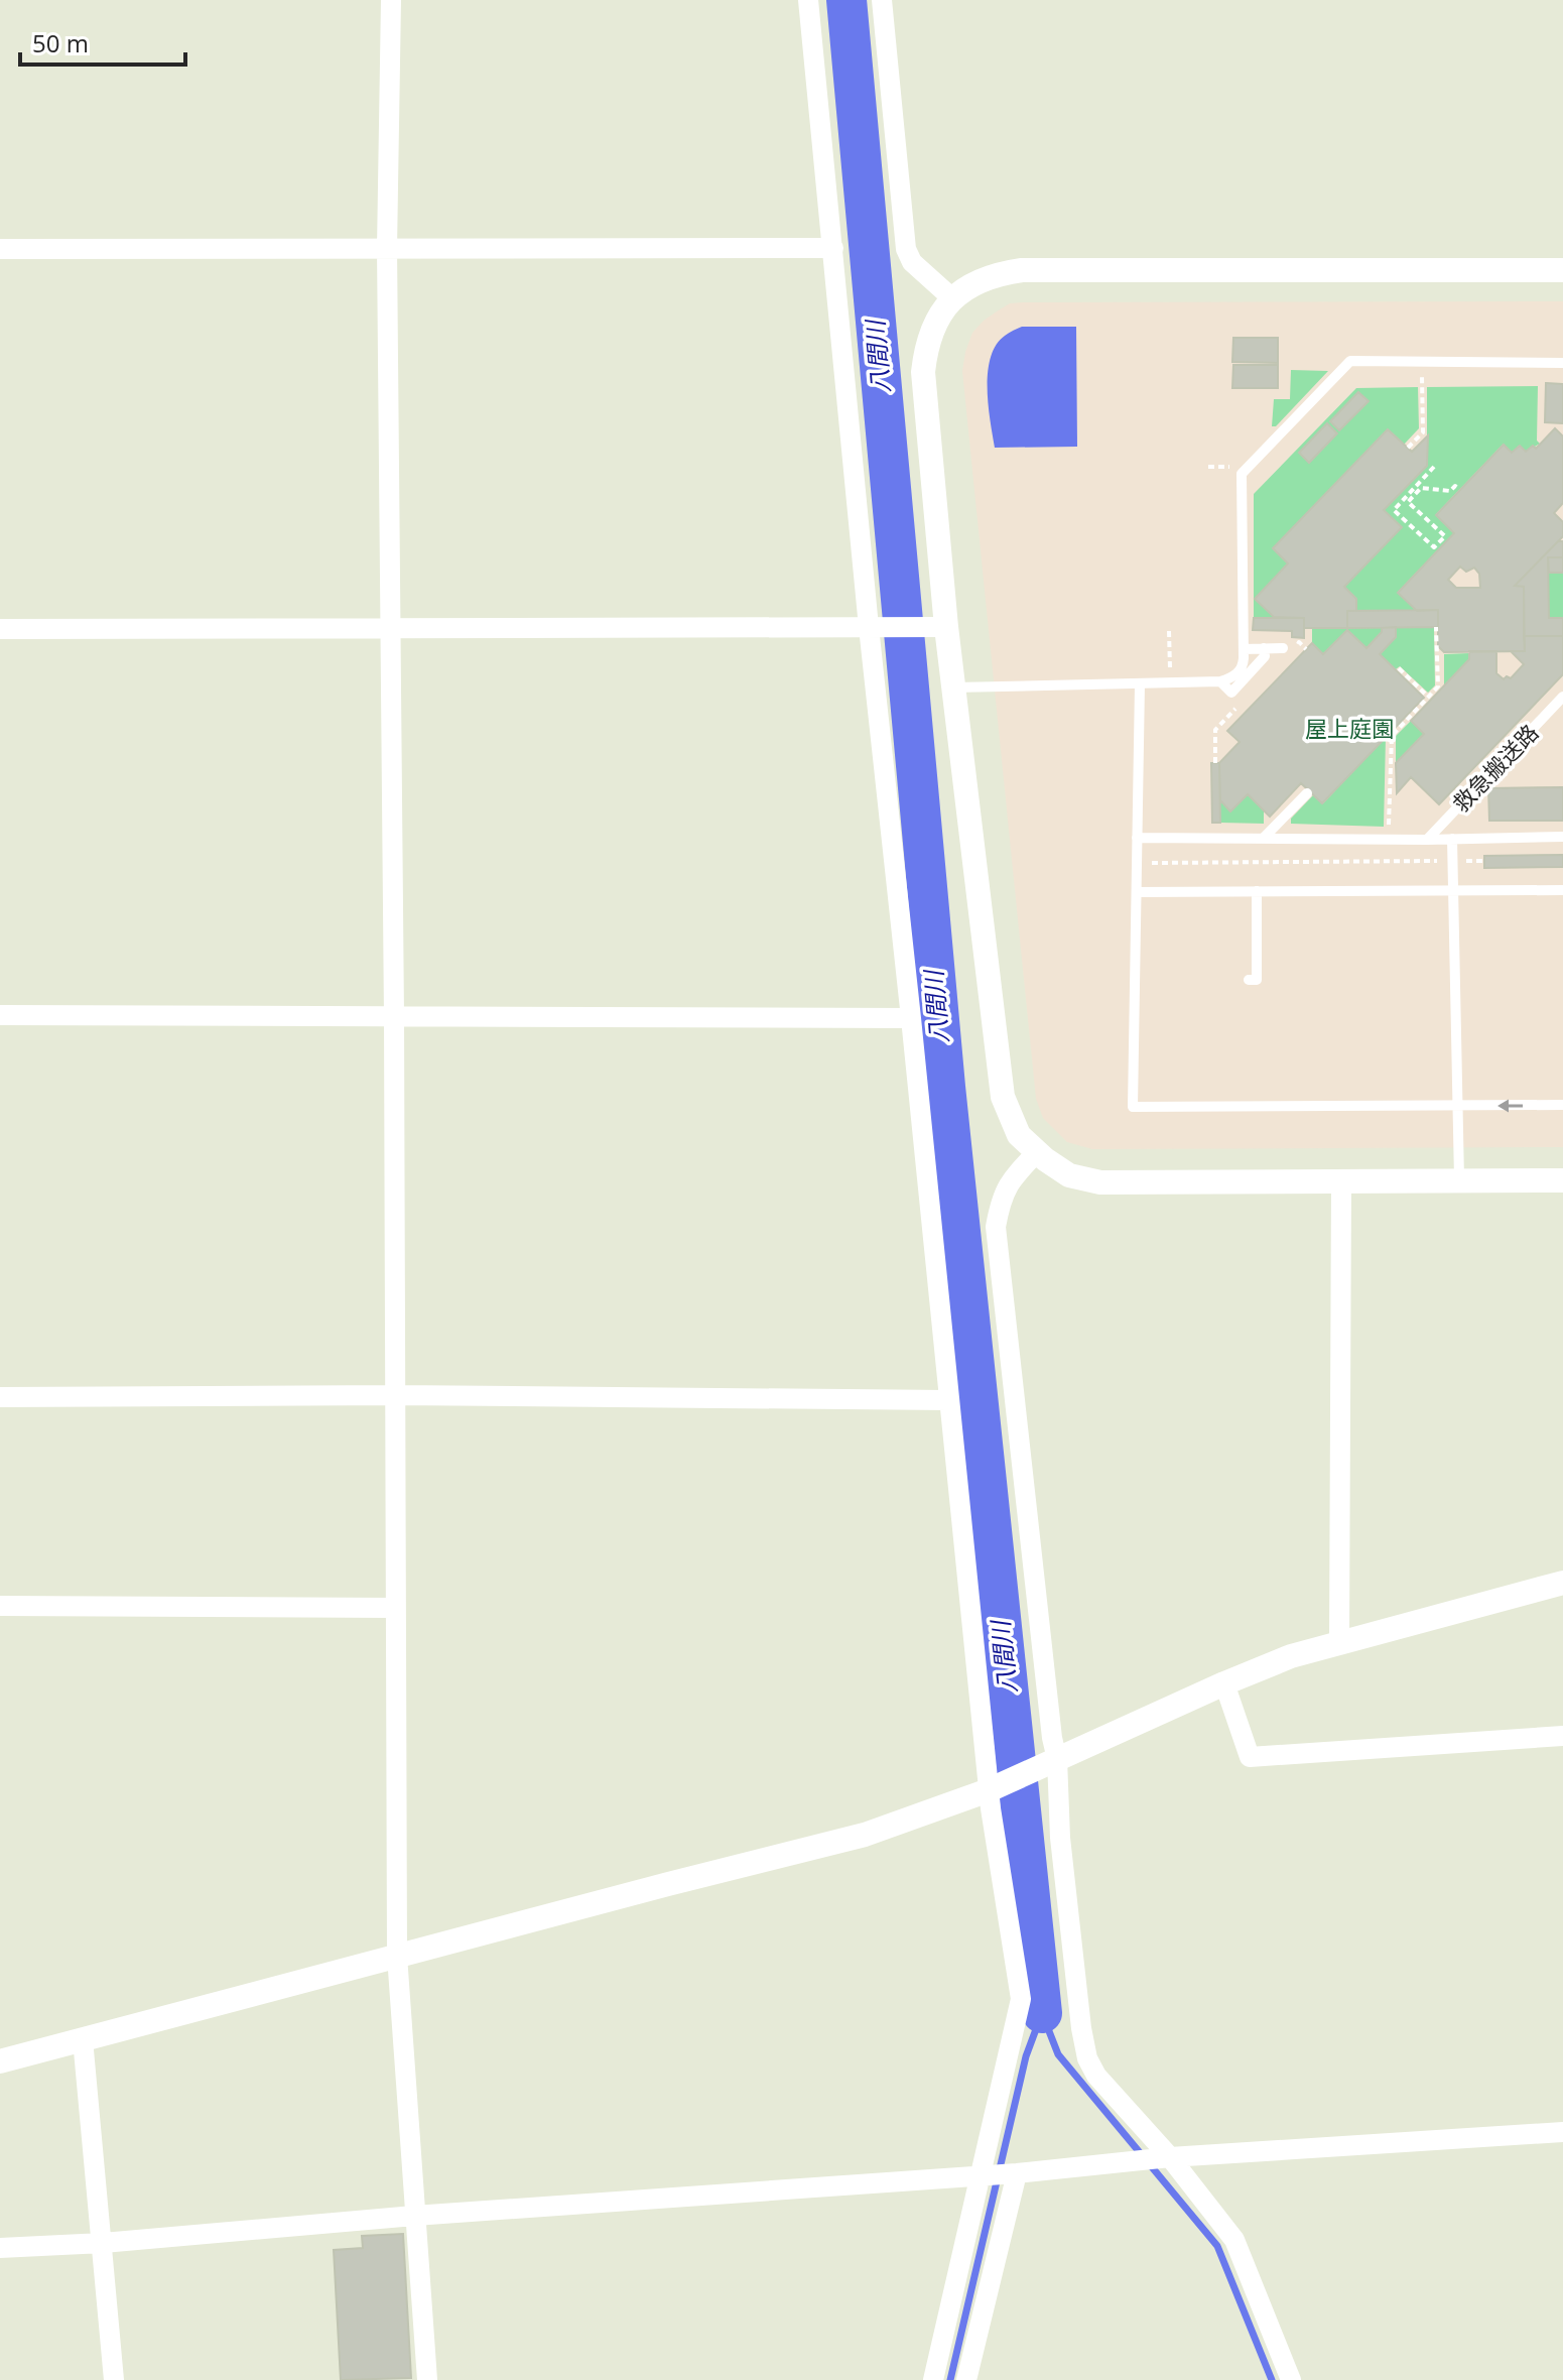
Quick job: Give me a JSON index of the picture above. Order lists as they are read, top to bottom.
{
  "streets": {
    "lane": ["救急搬送路"]
  },
  "water": ["八間川"],
  "parks": ["屋上庭園"],
  "scale_bar": "50 m"
}
